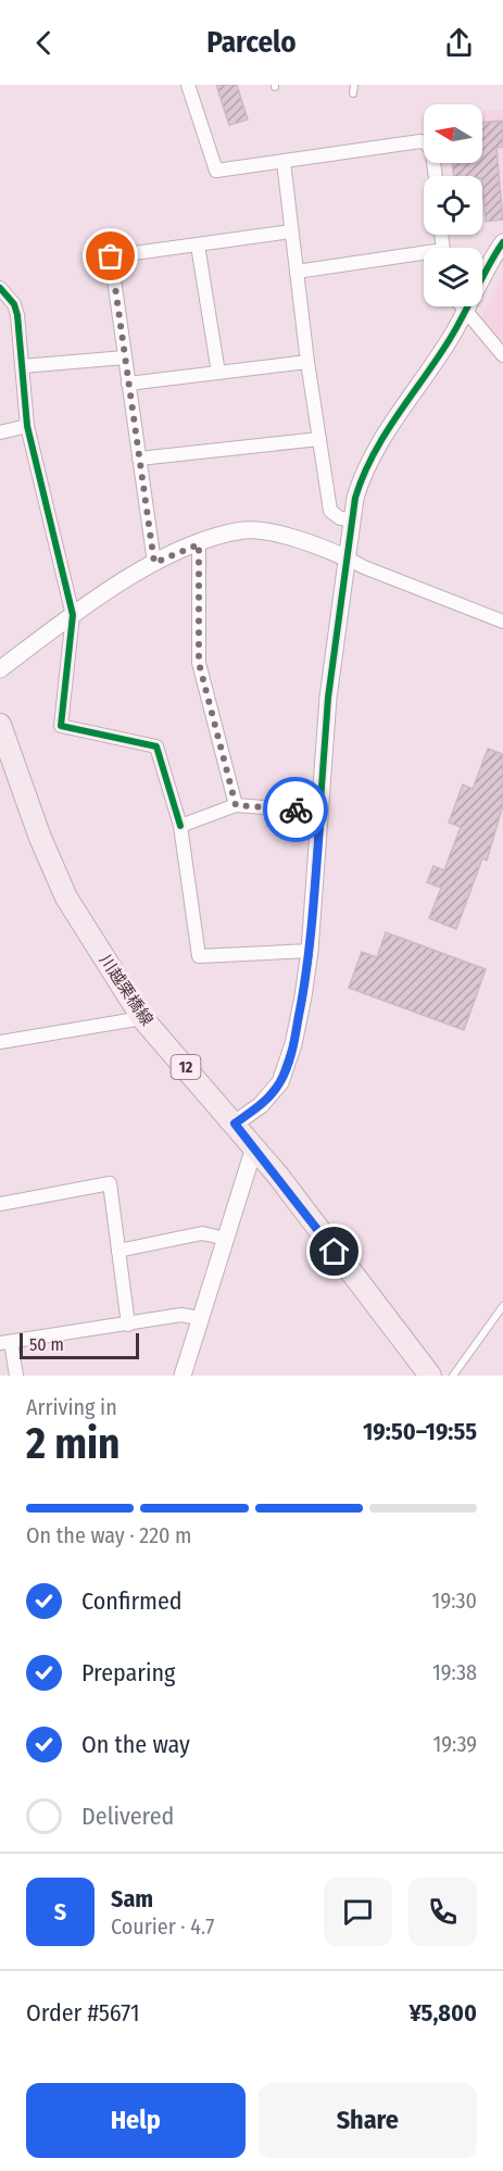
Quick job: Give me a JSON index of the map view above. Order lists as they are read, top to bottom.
{
  "streets": {
    "main road": ["川越栗橋線", "12"]
  },
  "scale_bar": "50 m",
  "north": "left",
  "page": {
    "header": "Parcelo",
    "scale": "50 m",
    "heading": ["2 min", "Arriving in", "19:50–19:55"],
    "panel": [
      "Sam",
      "Courier · 4.7",
      "Order #5671",
      "¥5,800"
    ],
    "bar": "On the way · 220 m",
    "list": [
      ["Confirmed", "19:30"],
      ["Preparing", "19:38"],
      ["On the way", "19:39"],
      "Delivered"
    ],
    "round": "S",
    "buttons": ["Help", "Share"]
  }
}
